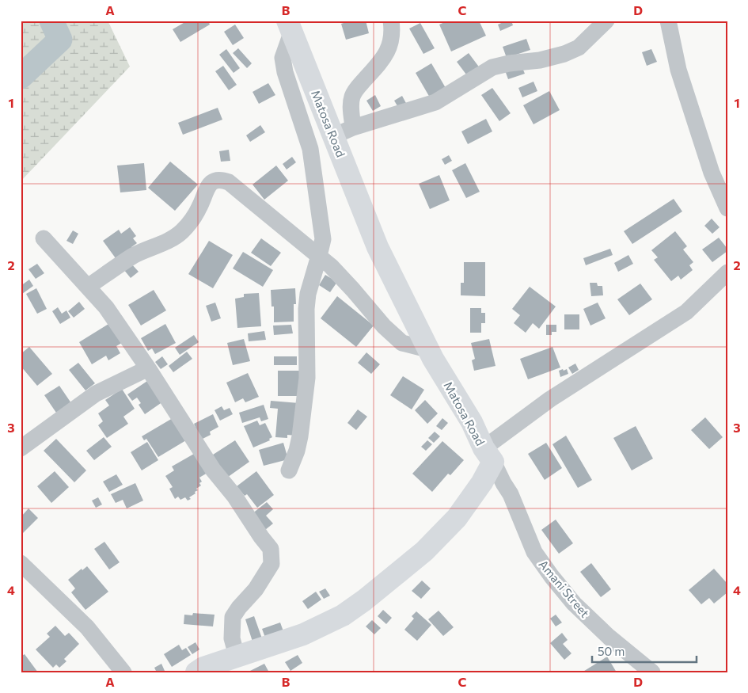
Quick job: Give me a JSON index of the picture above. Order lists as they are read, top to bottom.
{
  "streets": {
    "street": ["Matosa Road", "Amani Street"]
  },
  "crossings": [
    ["Matosa Road", "Amani Street"]
  ],
  "scale_bar": "50 m",
  "grid": {
    "columns": [
      "A",
      "B",
      "C",
      "D"
    ],
    "rows": [
      "1",
      "2",
      "3",
      "4"
    ]
  }
}
